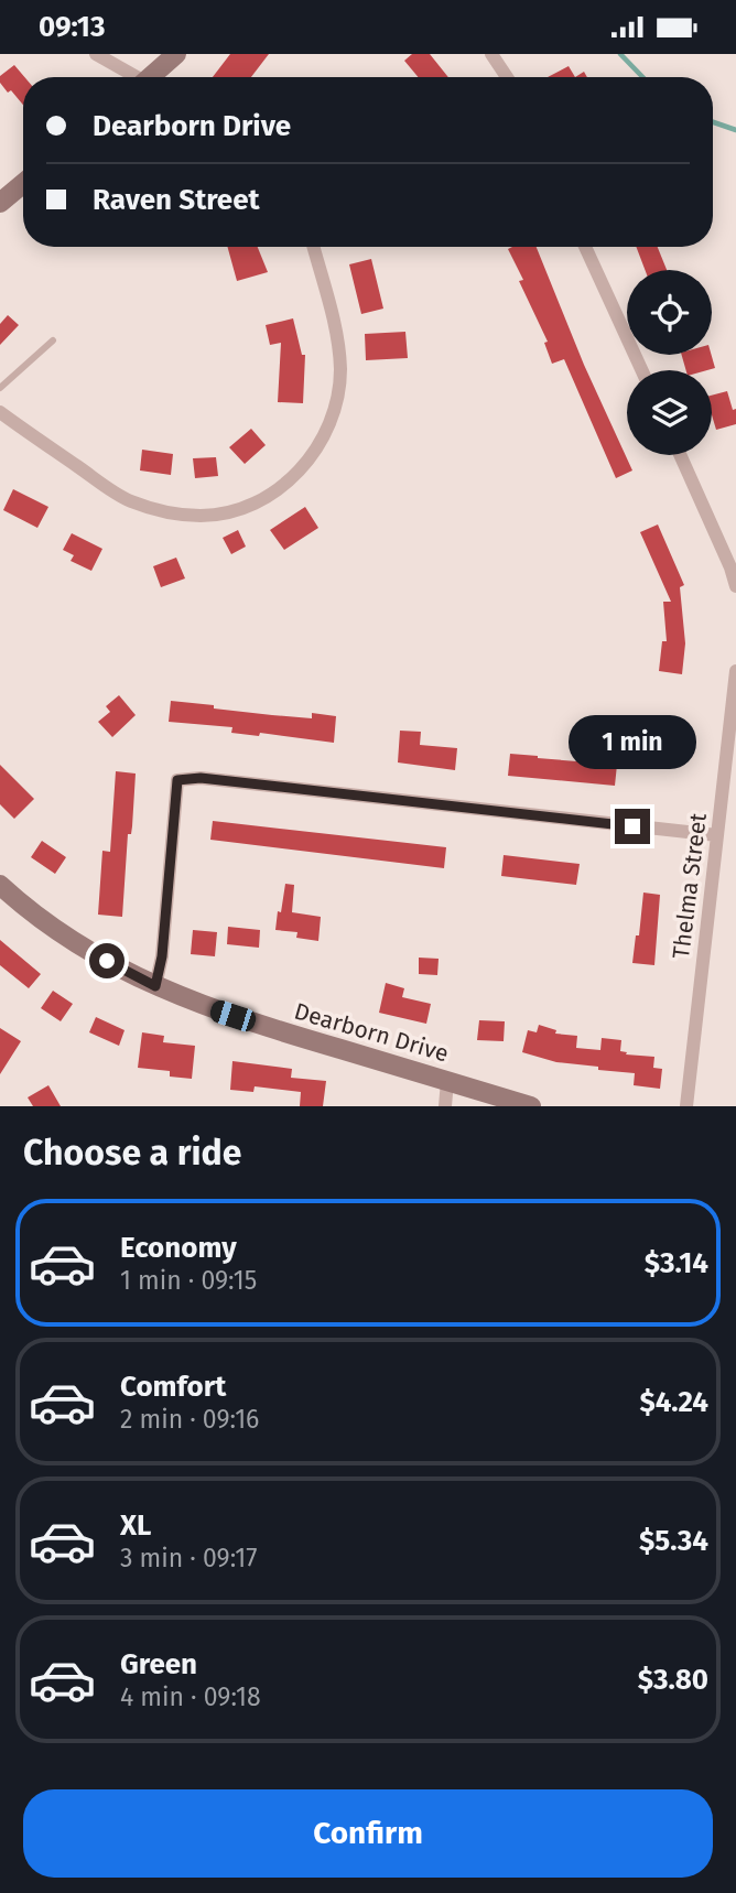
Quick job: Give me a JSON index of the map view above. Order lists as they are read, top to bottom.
{
  "streets": {
    "street": ["Thelma Street", "Dearborn Drive"]
  },
  "page": {
    "status": "09:13",
    "banner": ["Dearborn Drive", "Raven Street"],
    "bubble": "1 min",
    "heading": "Choose a ride",
    "list": [
      {
        "name": "Economy",
        "note": "1 min · 09:15",
        "value": "$3.14"
      },
      {
        "name": "Comfort",
        "note": "2 min · 09:16",
        "value": "$4.24"
      },
      {
        "name": "XL",
        "note": "3 min · 09:17",
        "value": "$5.34"
      },
      {
        "name": "Green",
        "note": "4 min · 09:18",
        "value": "$3.80"
      }
    ],
    "buttons": "Confirm"
  }
}
